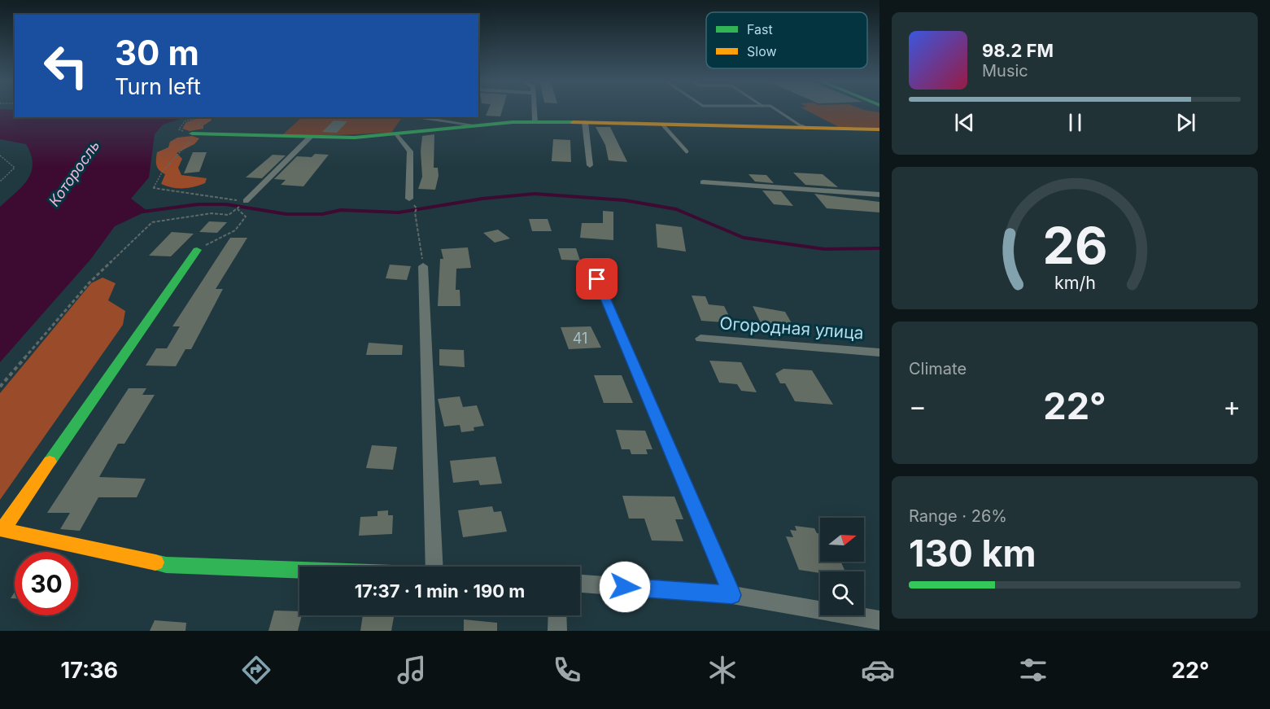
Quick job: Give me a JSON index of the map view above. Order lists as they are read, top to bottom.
{
  "streets": {
    "street": ["Огородная улица"]
  },
  "water": ["Которосль"],
  "house_numbers": ["41"],
  "legend": ["Fast", "Slow"],
  "north": "right",
  "page": {
    "turn": ["30 m", "Turn left"],
    "song": ["98.2 FM", "Music"],
    "tile": [
      "Climate",
      ["Range · 26%", "130 km"]
    ],
    "heat": ["−", "22°", "+"],
    "limit": "30",
    "trip": "17:37 · 1 min · 190 m",
    "tabs": ["17:36", "22°"],
    "gauge": ["26", "km/h"]
  }
}
